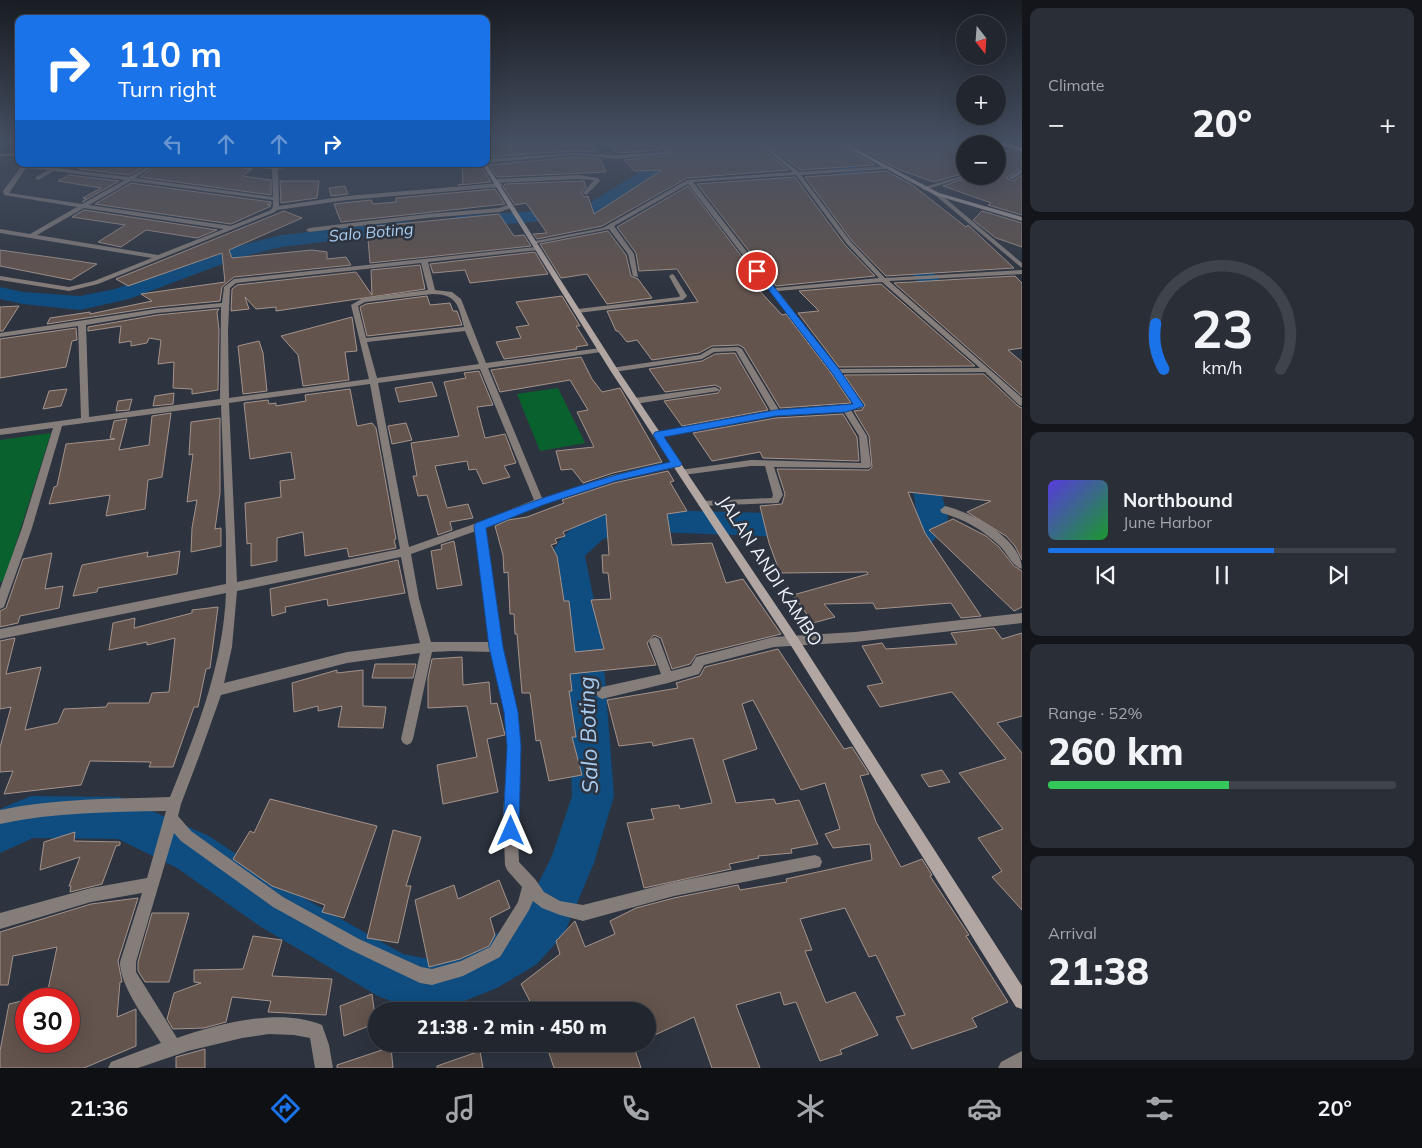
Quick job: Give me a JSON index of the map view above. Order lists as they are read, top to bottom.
{
  "streets": {
    "street": ["JALAN ANDI KAMBO"]
  },
  "water": ["Salo Boting"],
  "north": "bottom",
  "page": {
    "tile": [
      "Climate",
      ["Range · 52%", "260 km"],
      ["Arrival", "21:38"]
    ],
    "map_buttons": ["+", "−"],
    "turn": ["110 m", "Turn right"],
    "heat": ["−", "20°", "+"],
    "song": ["Northbound", "June Harbor"],
    "limit": "30",
    "trip": "21:38 · 2 min · 450 m",
    "tabs": ["21:36", "20°"],
    "gauge": ["23", "km/h"]
  }
}
